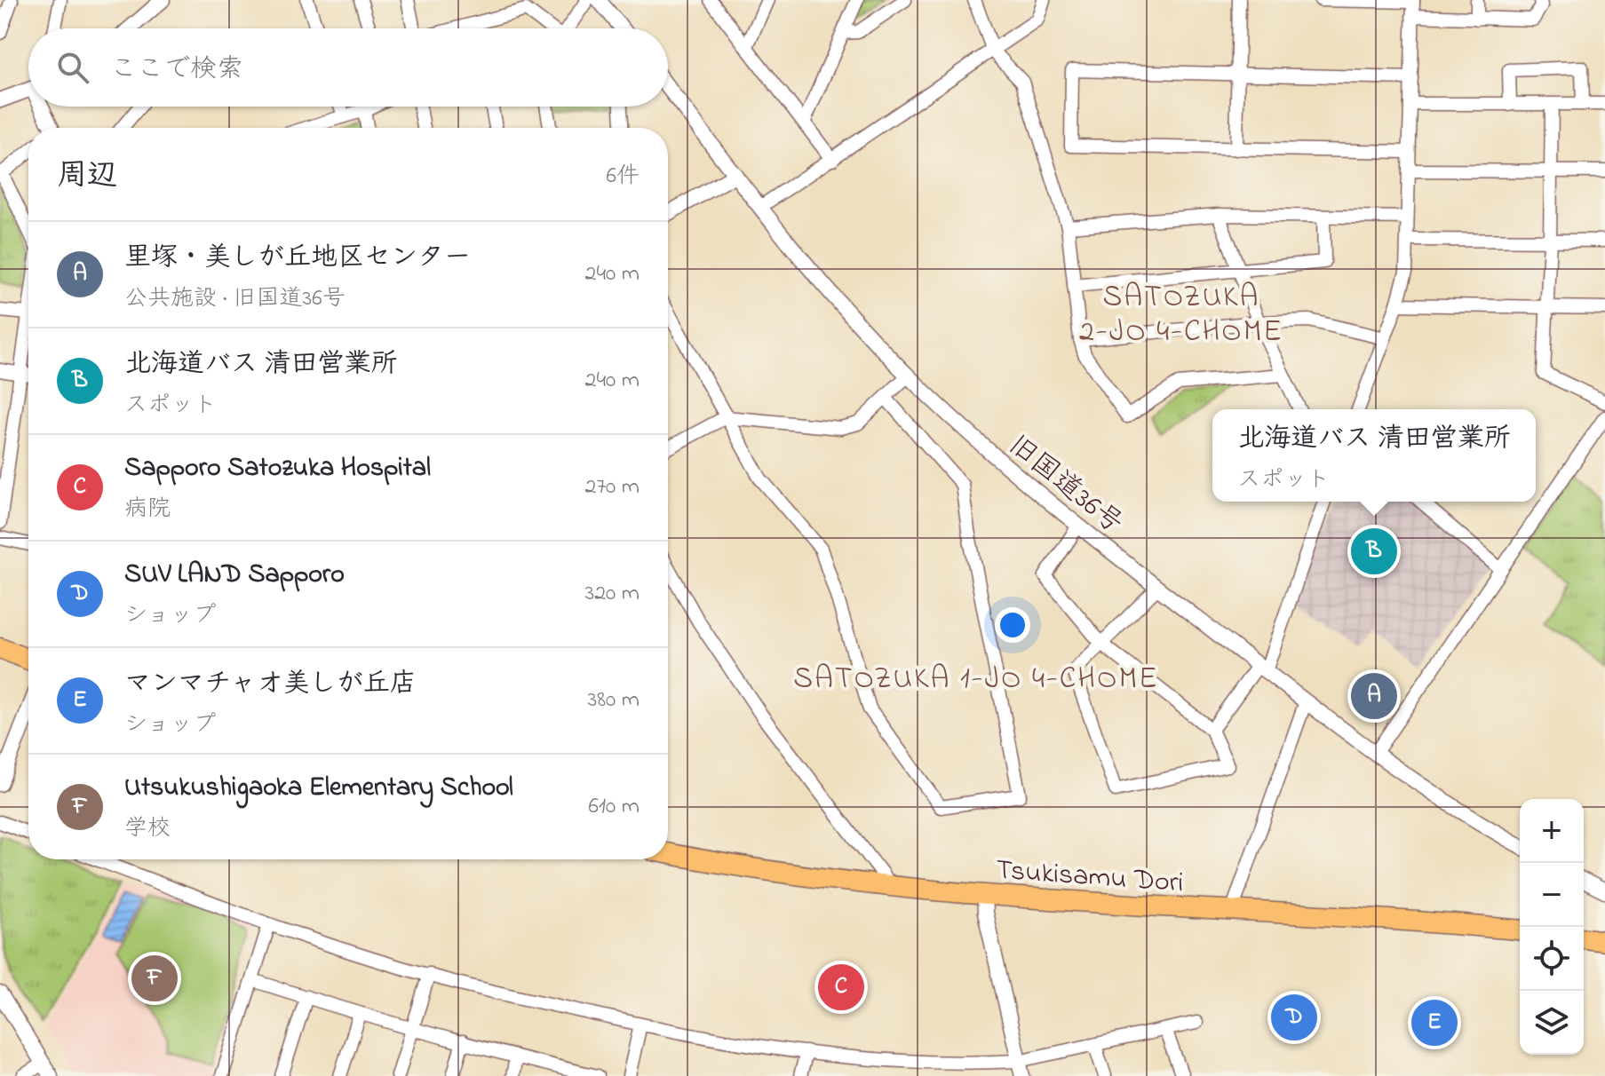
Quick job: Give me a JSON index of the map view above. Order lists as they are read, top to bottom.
{
  "streets": {
    "highway": ["Tsukisamu Dori"],
    "street": ["旧国道36号"]
  },
  "districts": ["SATOZUKA 2-JO 4-CHOME", "SATOZUKA 1-JO 4-CHOME"],
  "page": {
    "search": "ここで検索",
    "heading": ["周辺", "6件"],
    "list": [
      {
        "mark": "A",
        "name": "里塚・美しが丘地区センター",
        "note": "公共施設 · 旧国道36号",
        "value": "240 m"
      },
      {
        "mark": "B",
        "name": "北海道バス 清田営業所",
        "note": "スポット",
        "value": "240 m"
      },
      {
        "mark": "C",
        "name": "Sapporo Satozuka Hospital",
        "note": "病院",
        "value": "270 m"
      },
      {
        "mark": "D",
        "name": "SUV LAND Sapporo",
        "note": "ショップ",
        "value": "320 m"
      },
      {
        "mark": "E",
        "name": "マンマチャオ美しが丘店",
        "note": "ショップ",
        "value": "380 m"
      },
      {
        "mark": "F",
        "name": "Utsukushigaoka Elementary School",
        "note": "学校",
        "value": "610 m"
      }
    ],
    "popup": ["北海道バス 清田営業所", "スポット"],
    "pins": [
      "B",
      "A",
      "F",
      "C",
      "D",
      "E"
    ],
    "map_buttons": ["+", "−"]
  }
}
